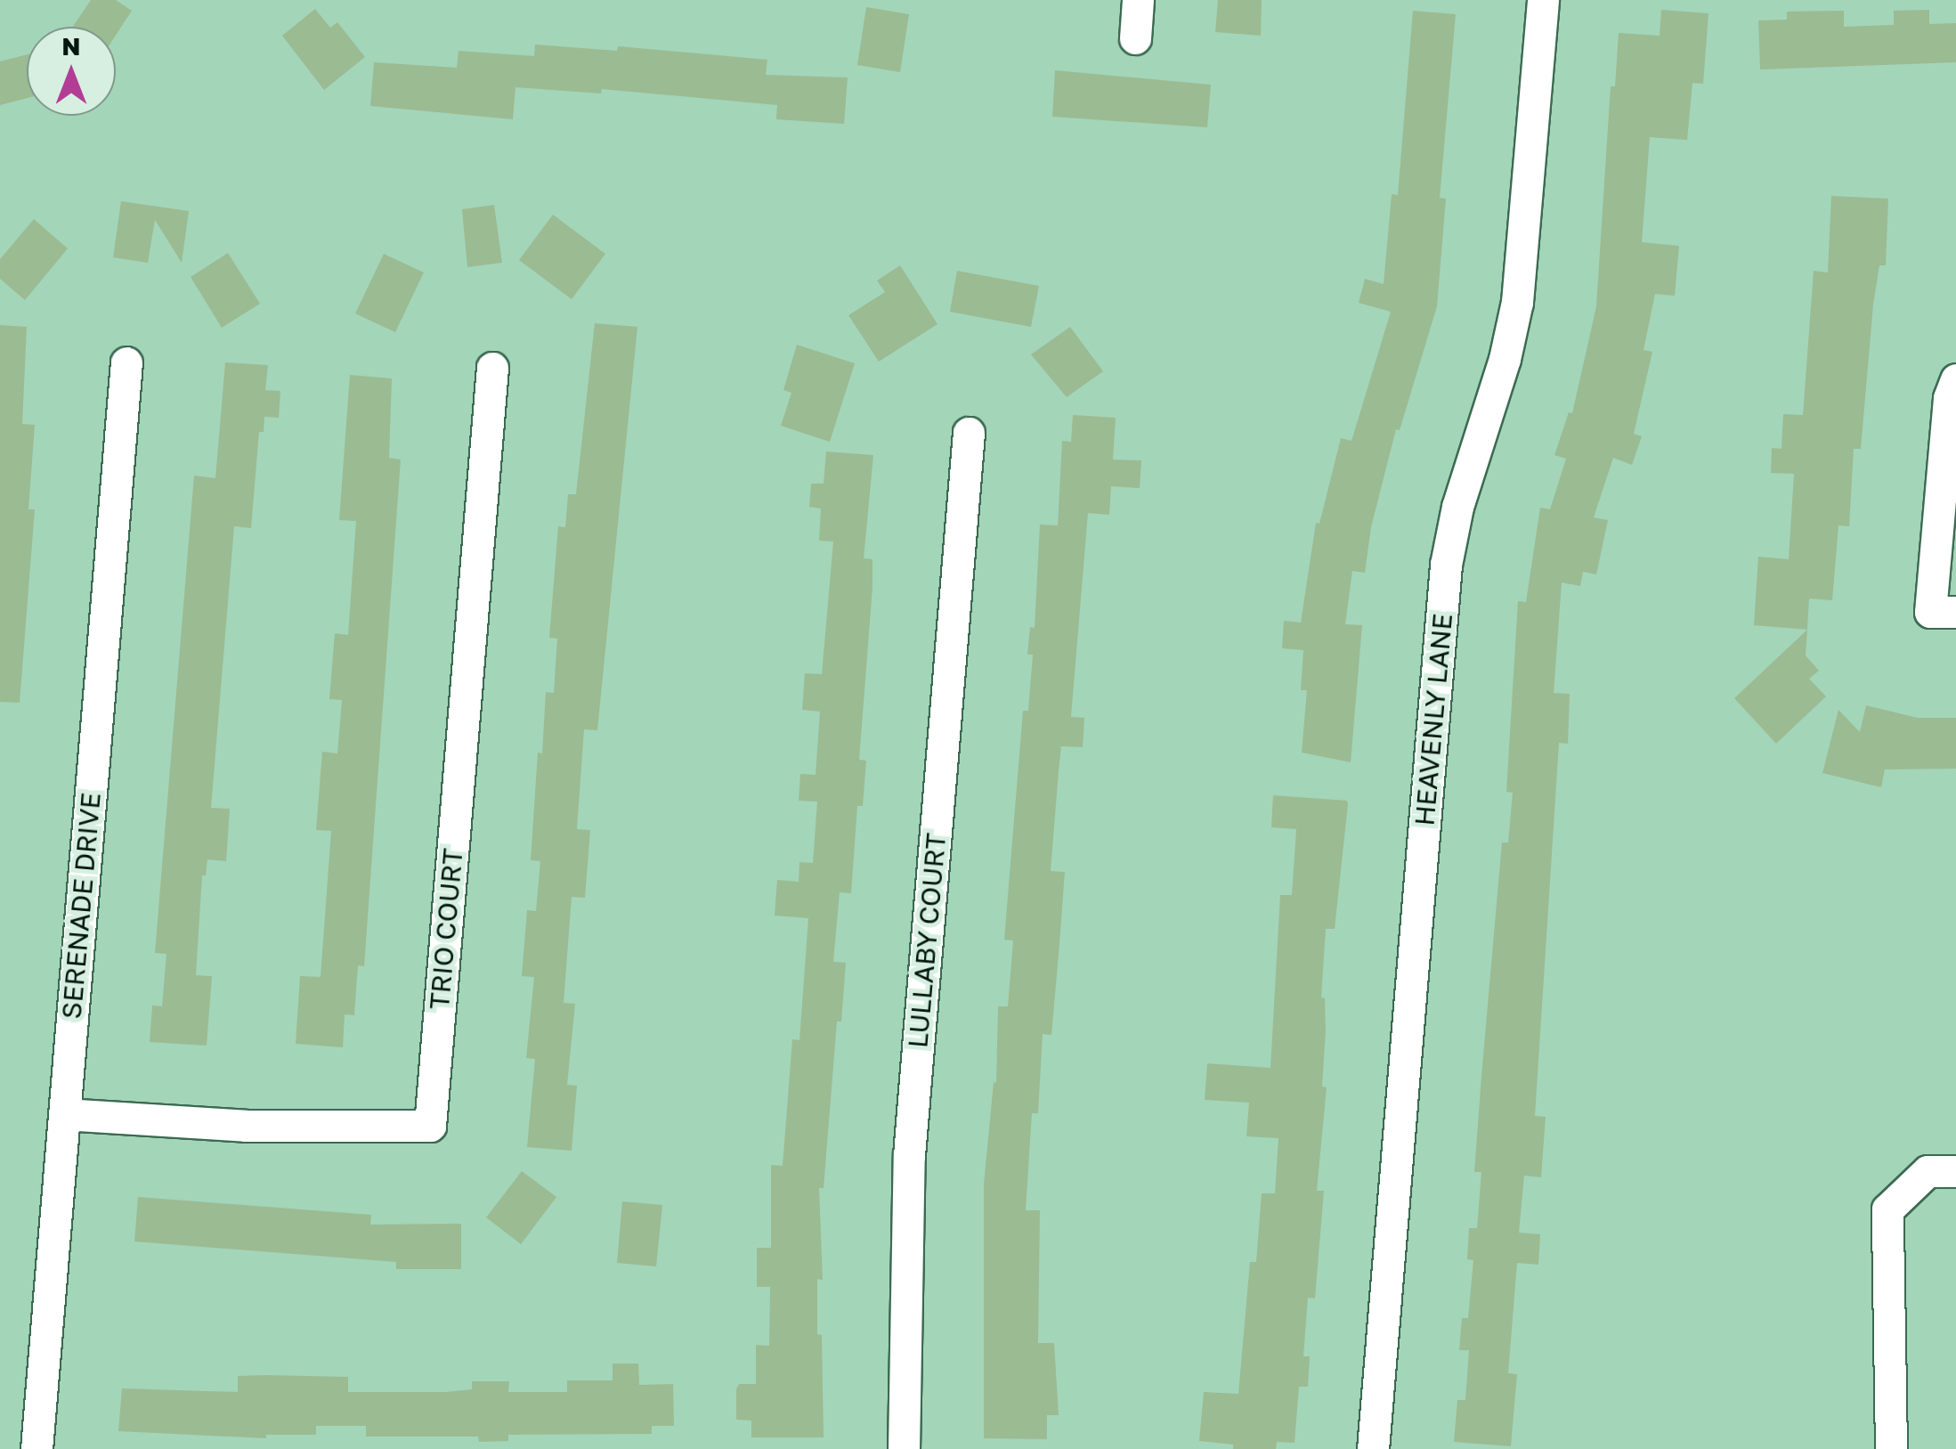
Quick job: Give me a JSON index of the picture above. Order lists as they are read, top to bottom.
{
  "streets": {
    "street": [
      "HEAVENLY LANE",
      "SERENADE DRIVE",
      "TRIO COURT",
      "LULLABY COURT"
    ]
  },
  "crossings": [
    ["SERENADE DRIVE", "TRIO COURT"]
  ],
  "north": "top"
}
